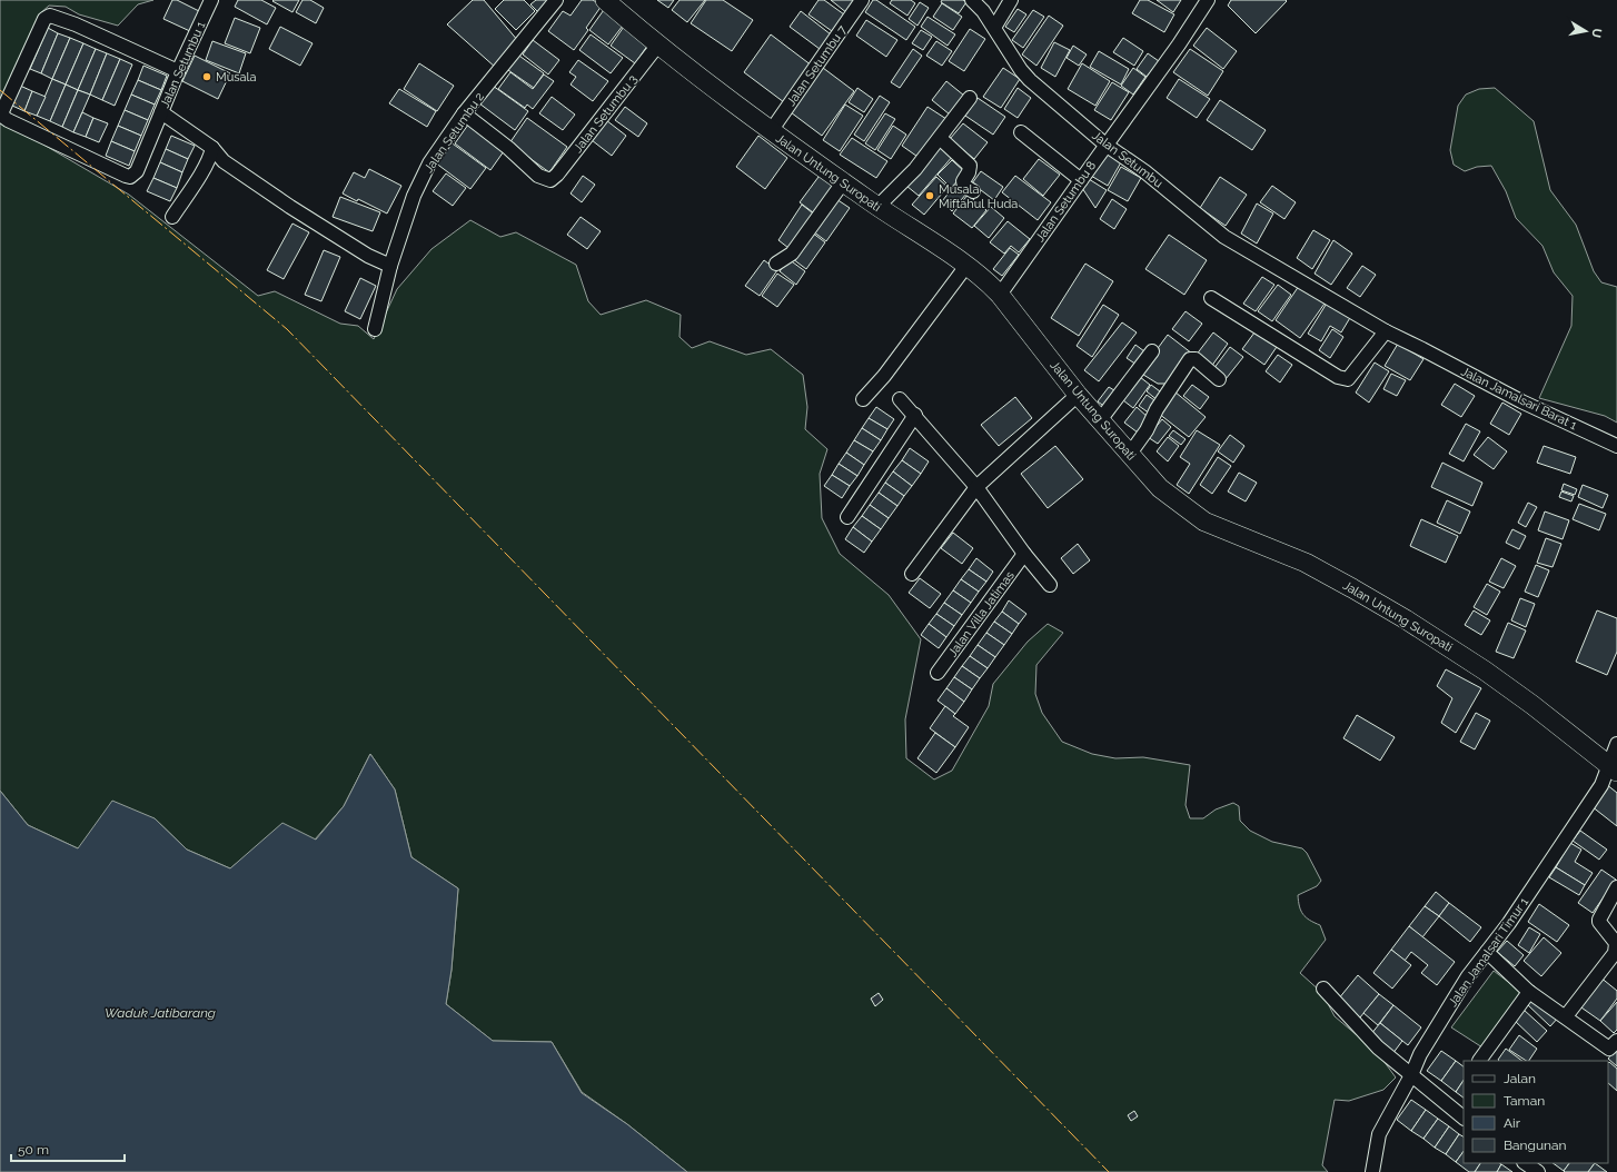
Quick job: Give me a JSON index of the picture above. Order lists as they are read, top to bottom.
{
  "streets": {
    "main road": ["Jalan Untung Suropati"],
    "street": [
      "Jalan Setumbu 1",
      "Jalan Setumbu 7",
      "Jalan Setumbu 3",
      "Jalan Setumbu 2",
      "Jalan Setumbu",
      "Jalan Setumbu 8",
      "Jalan Jamalsari Barat 1",
      "Jalan Villa Jatimas",
      "Jalan Jamalsari Timur 1"
    ]
  },
  "crossings": [
    ["Jalan Setumbu 7", "Jalan Untung Suropati"],
    ["Jalan Setumbu 3", "Jalan Setumbu 2"],
    ["Jalan Setumbu 3", "Jalan Untung Suropati"],
    ["Jalan Setumbu", "Jalan Setumbu 8"],
    ["Jalan Setumbu", "Jalan Jamalsari Barat 1"],
    ["Jalan Untung Suropati", "Jalan Setumbu 8"],
    ["Jalan Untung Suropati", "Jalan Jamalsari Timur 1"]
  ],
  "water": ["Waduk Jatibarang"],
  "places": ["Musala", "Musala Miftahul Huda"],
  "legend": [
    "Jalan",
    "Taman",
    "Air",
    "Bangunan"
  ],
  "scale_bar": "50 m",
  "north": "right"
}
